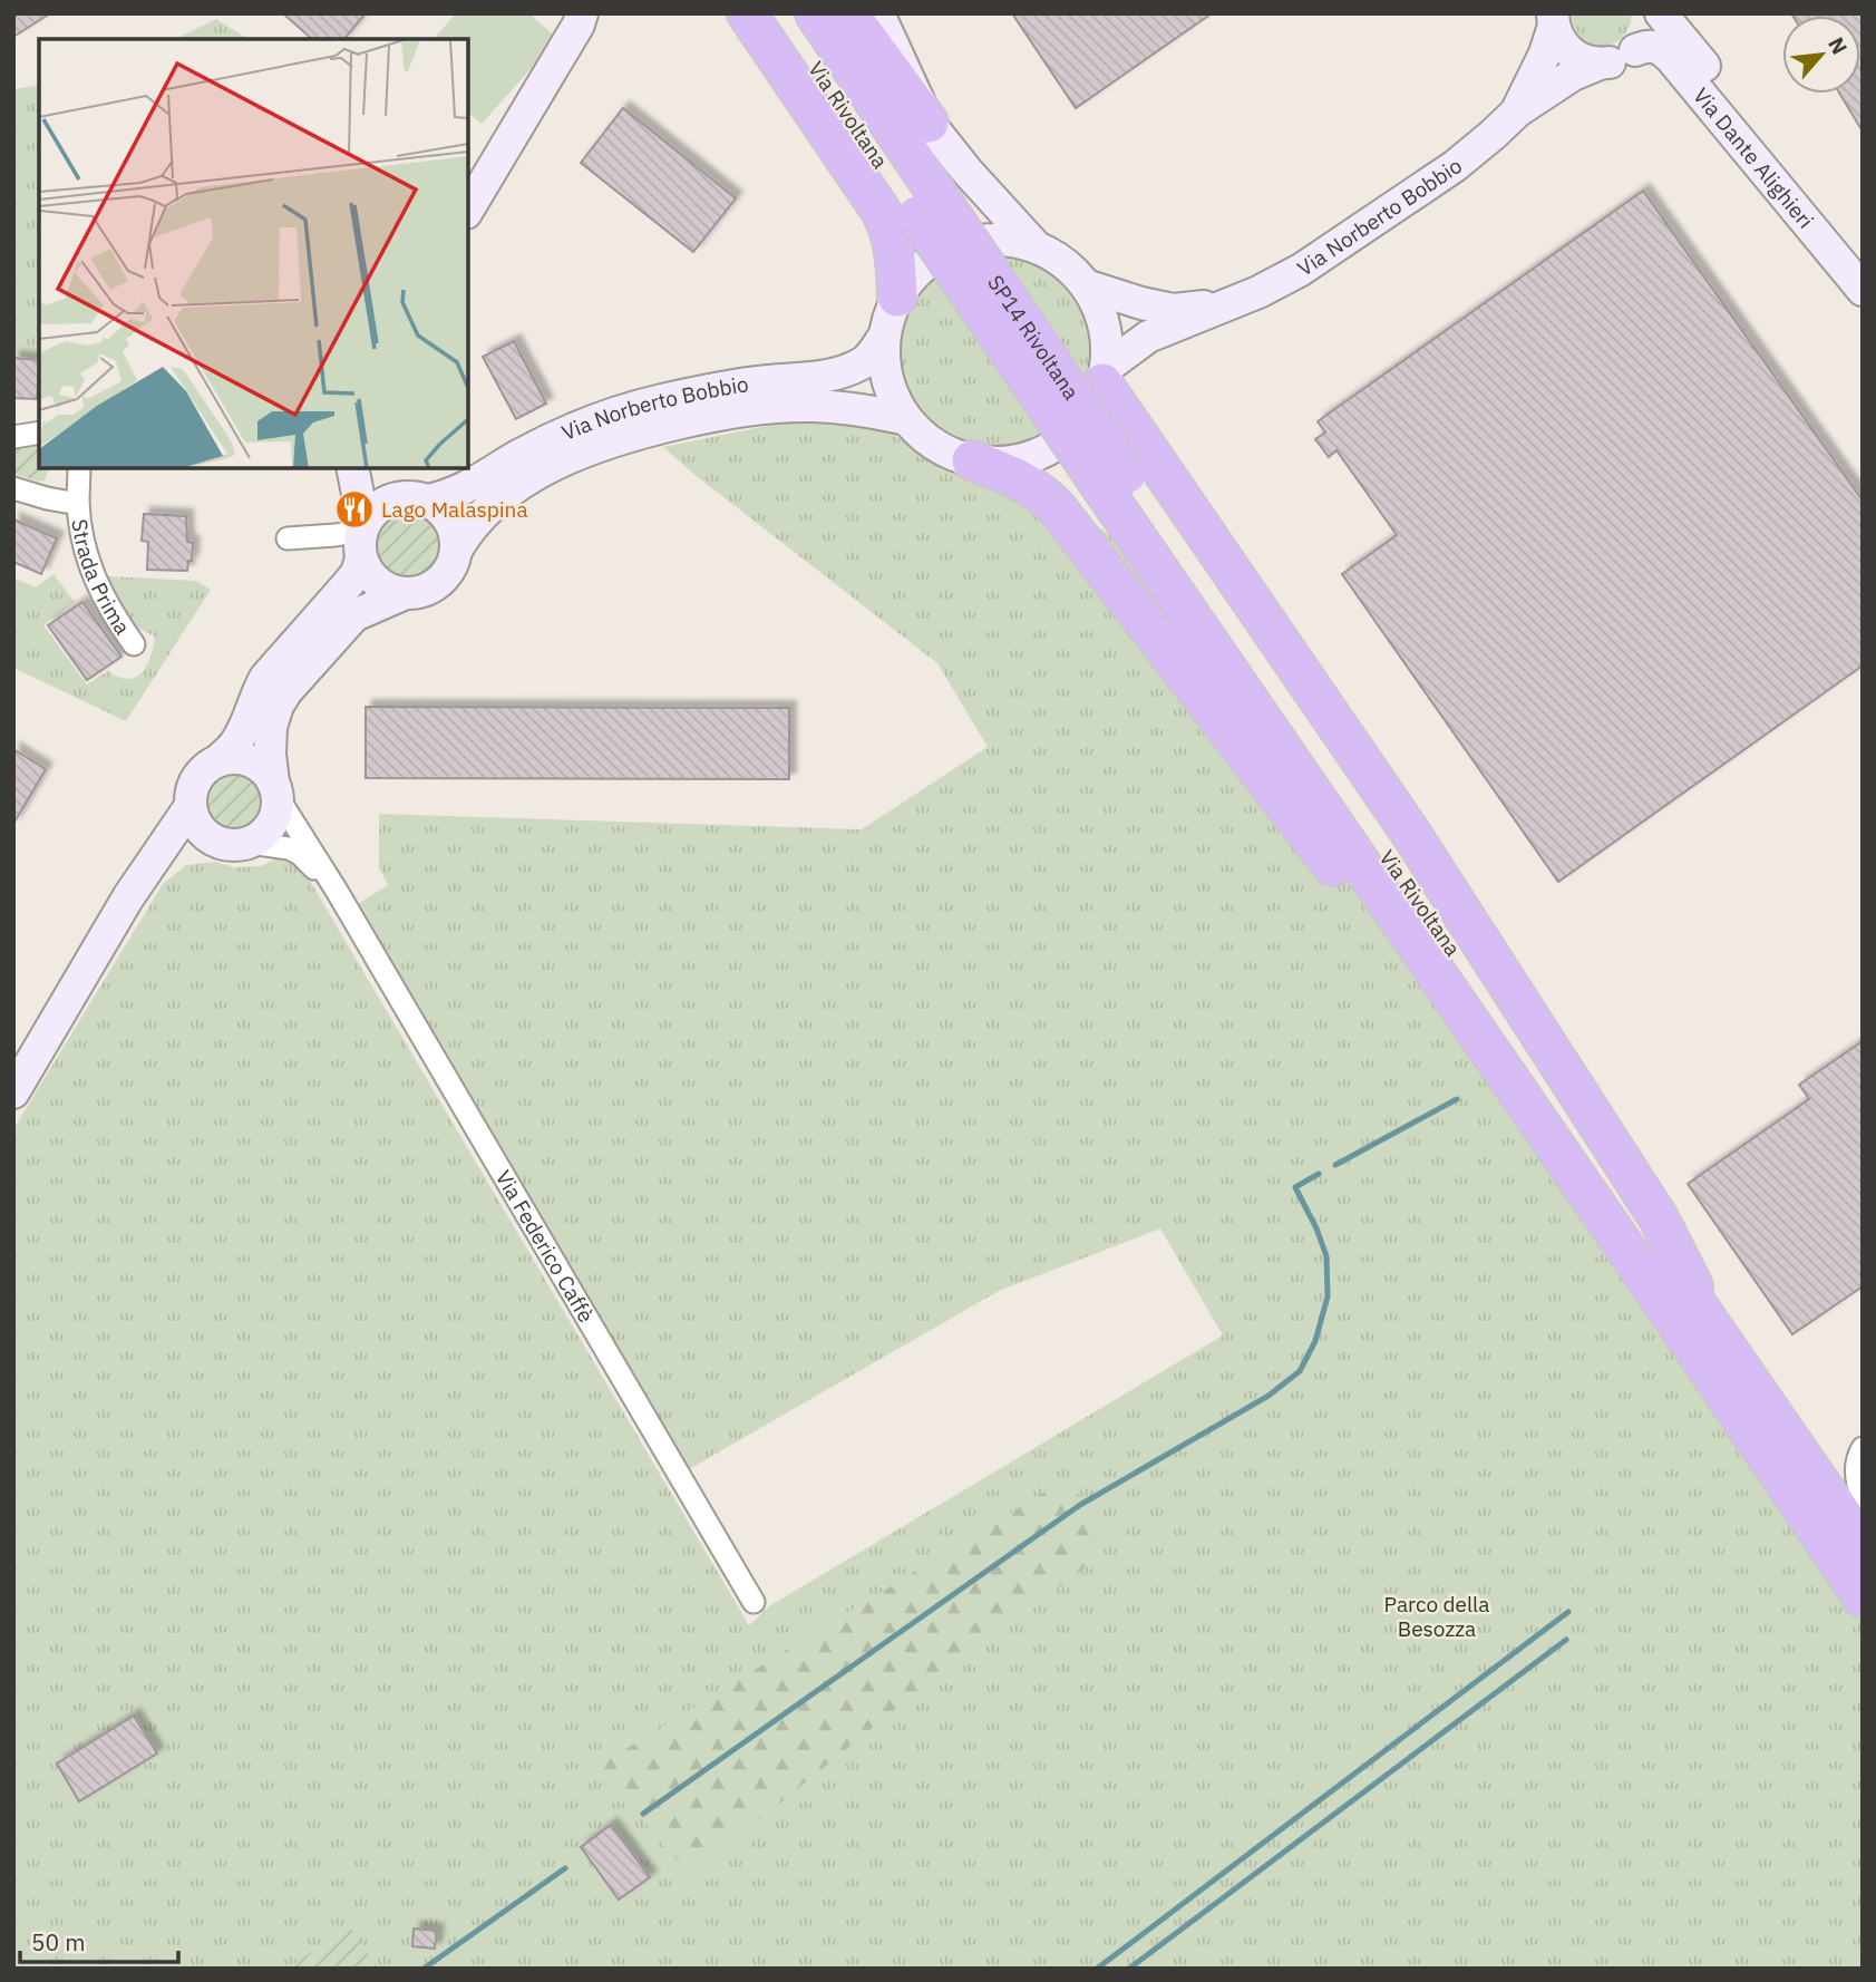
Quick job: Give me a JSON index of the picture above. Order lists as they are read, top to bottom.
{
  "streets": {
    "highway": ["Via Rivoltana", "SP14 Rivoltana"],
    "street": [
      "Via Dante Alighieri",
      "Via Norberto Bobbio",
      "Strada Prima",
      "Via Federico Caffè"
    ]
  },
  "crossings": [
    ["Via Rivoltana", "SP14 Rivoltana"],
    ["Via Dante Alighieri", "Via Norberto Bobbio"]
  ],
  "parks": ["Parco della Besozza"],
  "places": {
    "restaurant": ["Lago Malaspina"]
  },
  "scale_bar": "50 m",
  "north": "top right"
}
